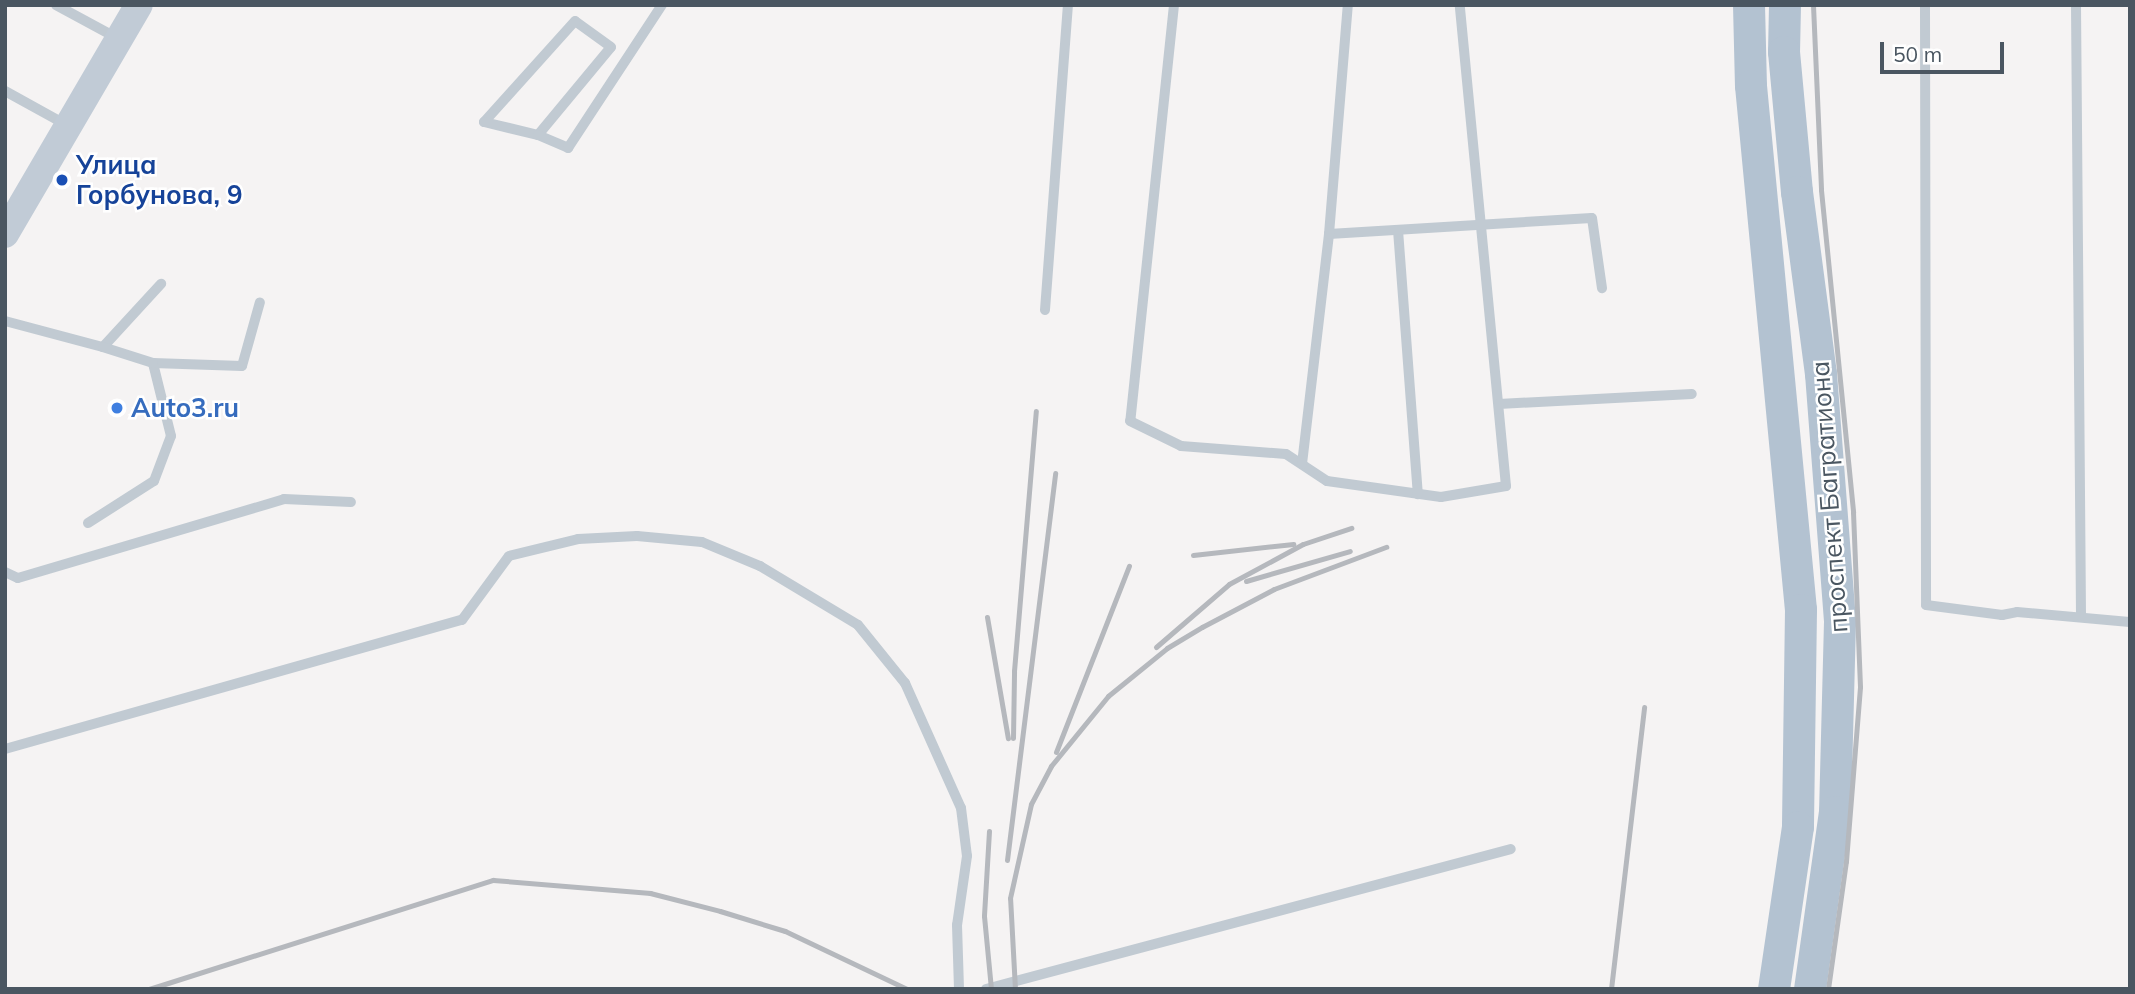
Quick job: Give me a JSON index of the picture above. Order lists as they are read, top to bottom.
{
  "streets": {
    "main road": ["проспект Багратиона"]
  },
  "places": ["Улица Горбунова, 9", "Auto3.ru"],
  "scale_bar": "50 m"
}
